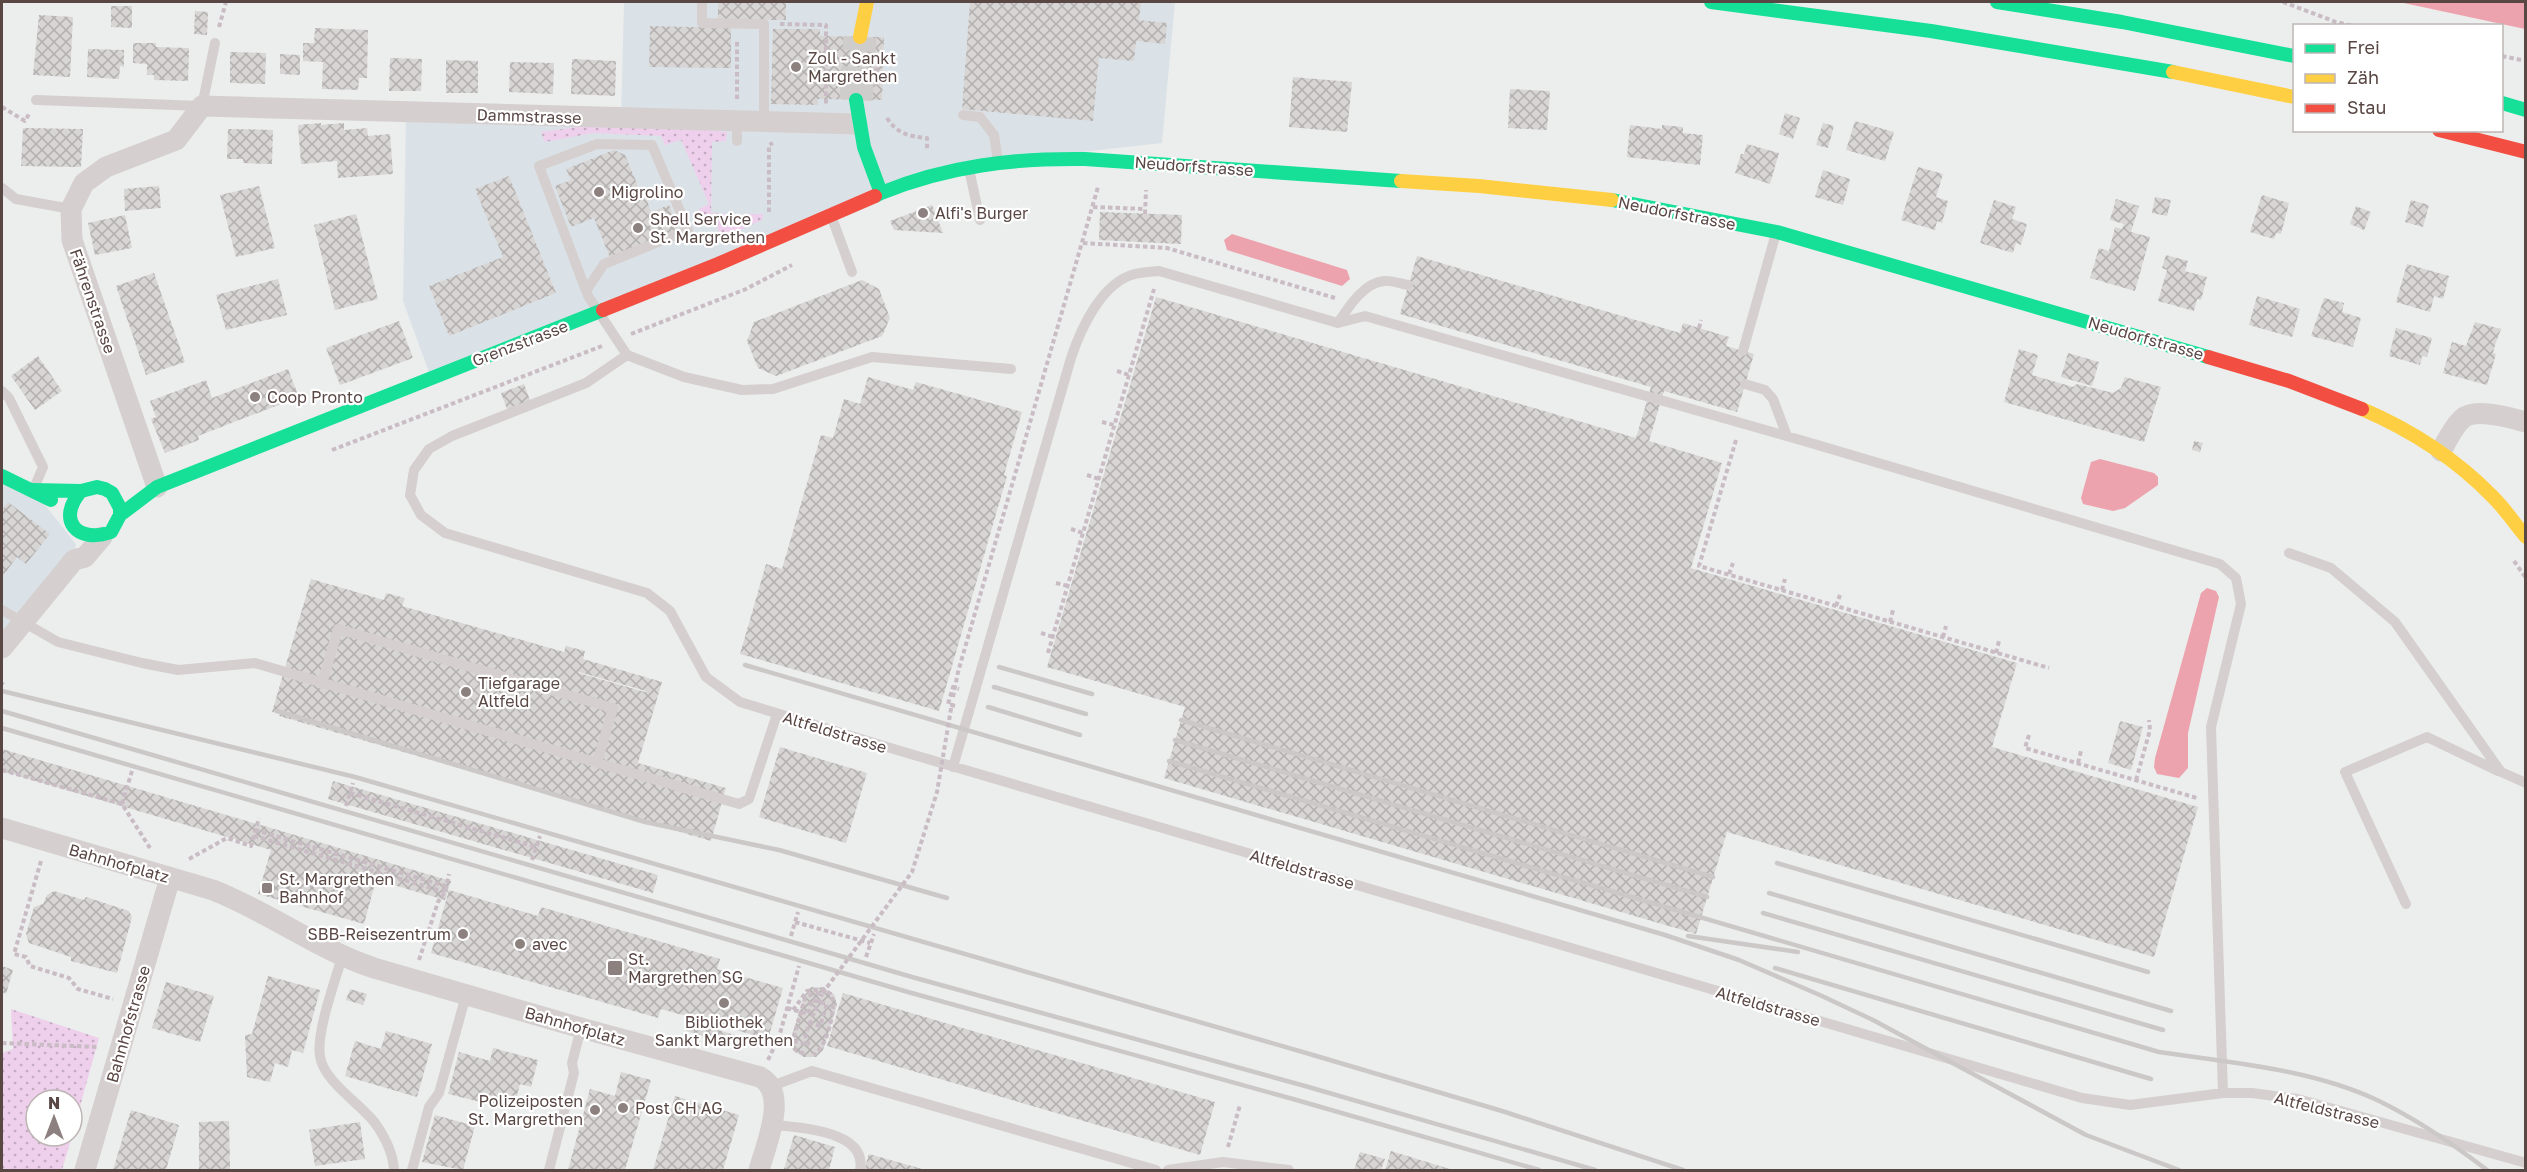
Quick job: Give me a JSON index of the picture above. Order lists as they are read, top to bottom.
{
  "streets": {
    "main road": ["Neudorfstrasse", "Grenzstrasse"],
    "street": [
      "Dammstrasse",
      "Fährenstrasse",
      "Bahnhofplatz",
      "Bahnhofstrasse"
    ],
    "lane": ["Altfeldstrasse"]
  },
  "crossings": [
    ["Dammstrasse", "Fährenstrasse"],
    ["Neudorfstrasse", "Grenzstrasse"],
    ["Fährenstrasse", "Grenzstrasse"],
    ["Bahnhofplatz", "Bahnhofstrasse"]
  ],
  "places": {
    "other": [
      "Zoll - Sankt Margrethen",
      "Migrolino",
      "Alfi's Burger",
      "Shell Service St. Margrethen",
      "Coop Pronto",
      "Tiefgarage Altfeld",
      "SBB-Reisezentrum",
      "avec",
      "Bibliothek Sankt Margrethen",
      "Post CH AG",
      "Polizeiposten St. Margrethen"
    ],
    "transit": ["St. Margrethen Bahnhof", "St. Margrethen SG"]
  },
  "legend": ["Frei", "Zäh", "Stau"],
  "north": "top"
}
